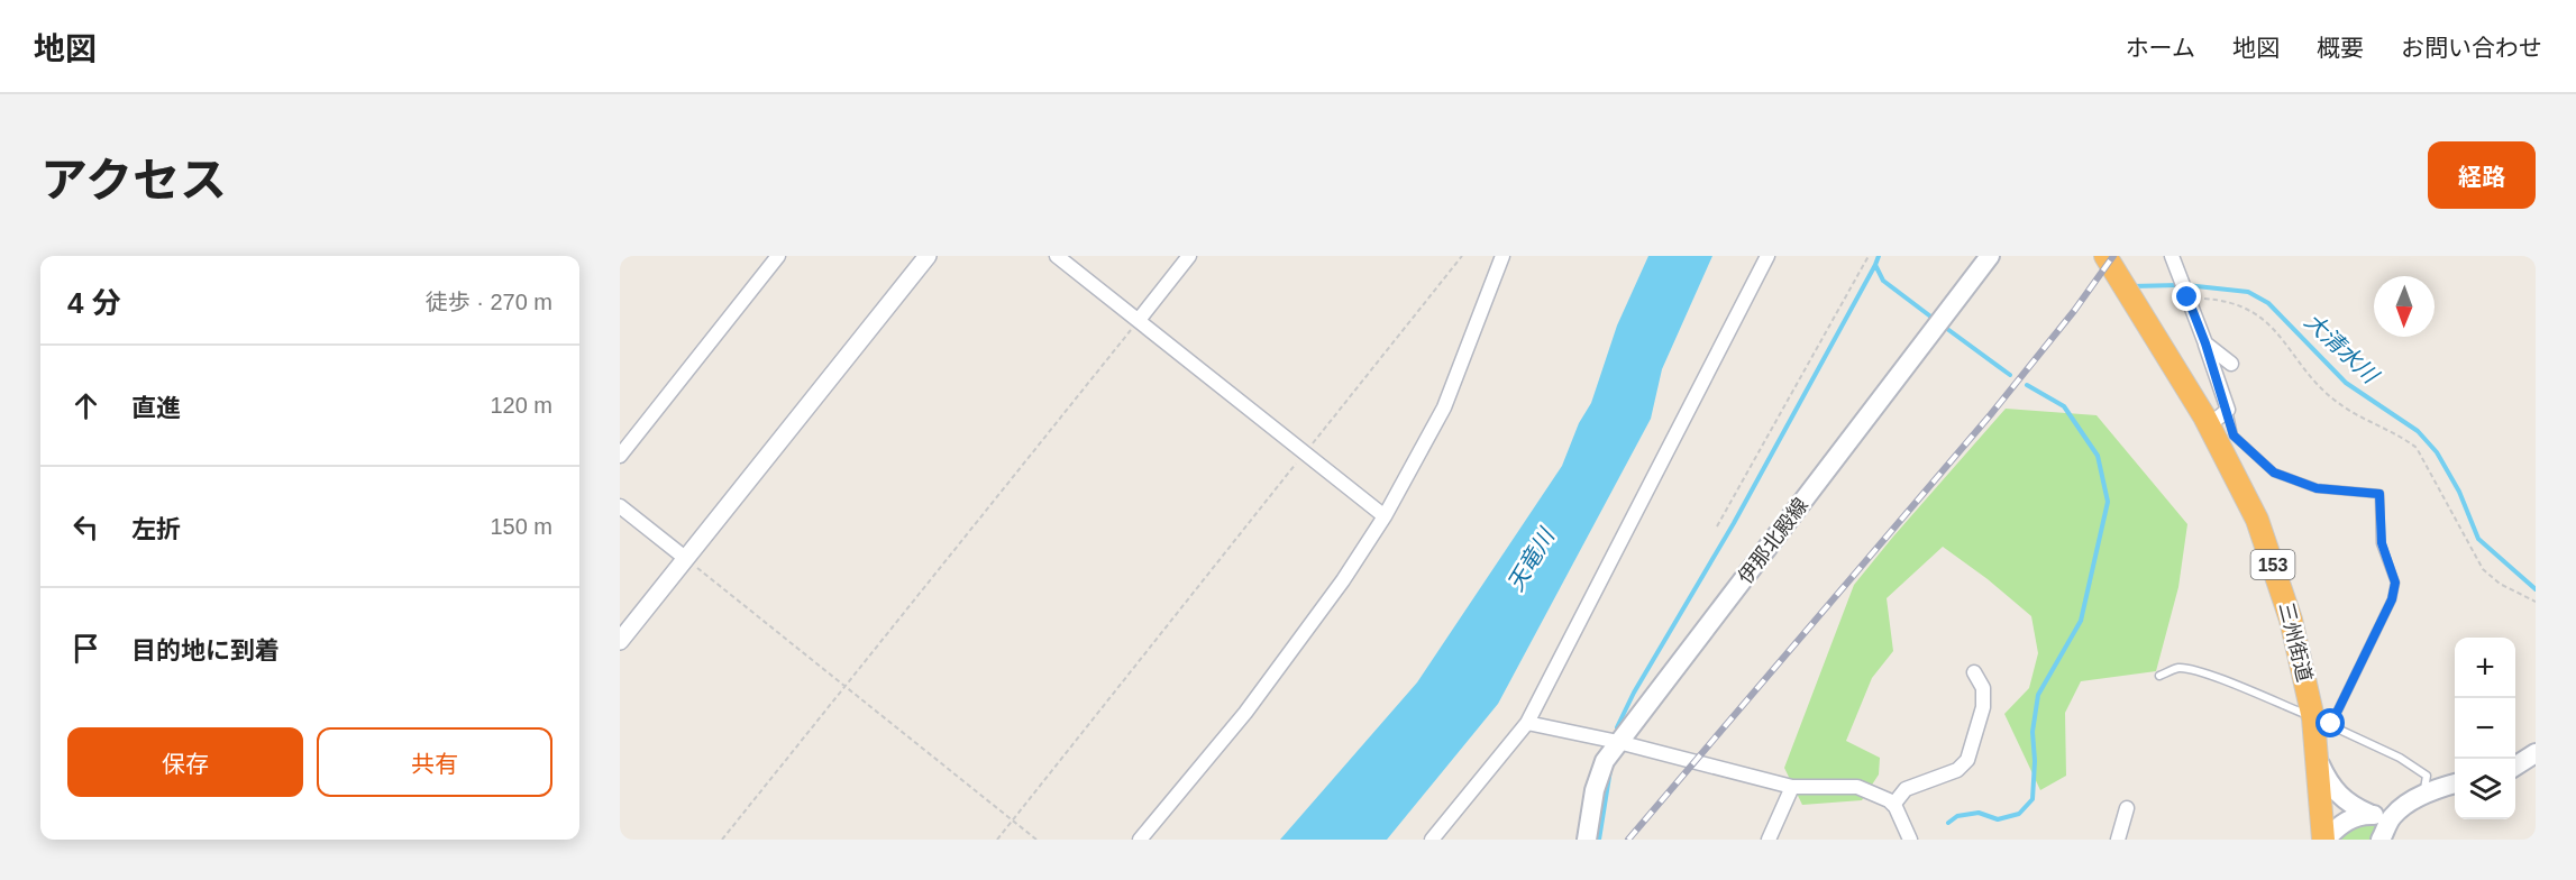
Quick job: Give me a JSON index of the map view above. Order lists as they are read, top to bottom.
{
  "streets": {
    "highway": ["153", "三州街道"],
    "main road": ["伊那北殿線"]
  },
  "water": ["大清水川", "天竜川"],
  "north": "bottom",
  "page": {
    "header": "地図",
    "nav": [
      "ホーム",
      "地図",
      "概要",
      "お問い合わせ"
    ],
    "title": "アクセス",
    "buttons": [
      "経路",
      ["保存", "共有"]
    ],
    "heading": ["4 分", "徒歩 · 270 m"],
    "list": [
      ["直進", "120 m"],
      ["左折", "150 m"],
      "目的地に到着"
    ],
    "map_buttons": ["+", "−"]
  }
}
